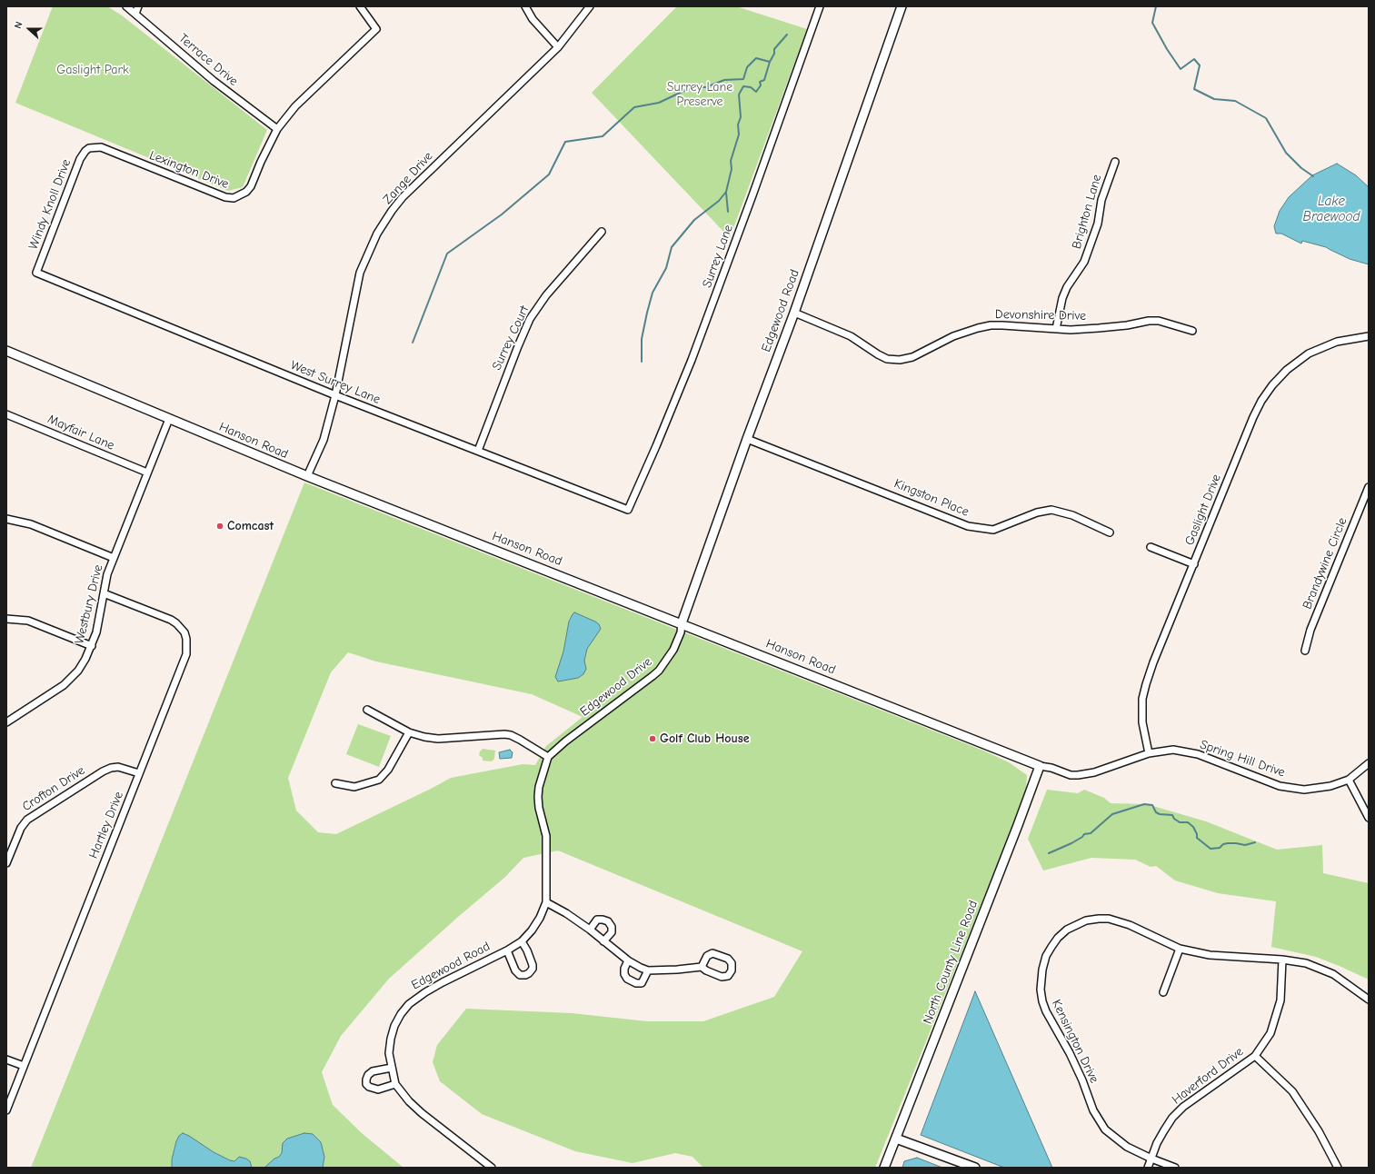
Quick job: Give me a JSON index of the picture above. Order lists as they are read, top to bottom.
{
  "streets": {
    "street": [
      "Terrace Drive",
      "Lexington Drive",
      "Zange Drive",
      "Windy Knoll Drive",
      "Brighton Lane",
      "Surrey Lane",
      "Edgewood Road",
      "Devonshire Drive",
      "Surrey Court",
      "West Surrey Lane",
      "Mayfair Lane",
      "Hanson Road",
      "Kingston Place",
      "Gaslight Drive",
      "Brandywine Circle",
      "Westbury Drive",
      "Edgewood Drive",
      "Spring Hill Drive",
      "Crofton Drive",
      "Hartley Drive",
      "North County Line Road",
      "Kensington Drive",
      "Haverford Drive"
    ]
  },
  "crossings": [
    ["Terrace Drive", "Lexington Drive"],
    ["Lexington Drive", "Windy Knoll Drive"],
    ["Zange Drive", "West Surrey Lane"],
    ["Zange Drive", "Hanson Road"],
    ["Windy Knoll Drive", "West Surrey Lane"],
    ["Brighton Lane", "Devonshire Drive"],
    ["Surrey Lane", "West Surrey Lane"],
    ["Edgewood Road", "Devonshire Drive"],
    ["Edgewood Road", "Hanson Road"],
    ["Edgewood Road", "Kingston Place"],
    ["Edgewood Road", "Edgewood Drive"],
    ["Surrey Court", "West Surrey Lane"],
    ["Mayfair Lane", "Westbury Drive"],
    ["Hanson Road", "Westbury Drive"],
    ["Hanson Road", "Edgewood Drive"],
    ["Hanson Road", "Spring Hill Drive"],
    ["Hanson Road", "North County Line Road"],
    ["Gaslight Drive", "Spring Hill Drive"],
    ["Westbury Drive", "Hartley Drive"],
    ["Spring Hill Drive", "North County Line Road"],
    ["Crofton Drive", "Hartley Drive"],
    ["Kensington Drive", "Haverford Drive"]
  ],
  "water": ["Lake Braewood"],
  "parks": ["Gaslight Park", "Surrey Lane Preserve"],
  "places": ["Comcast", "Golf Club House"],
  "north": "left"
}
